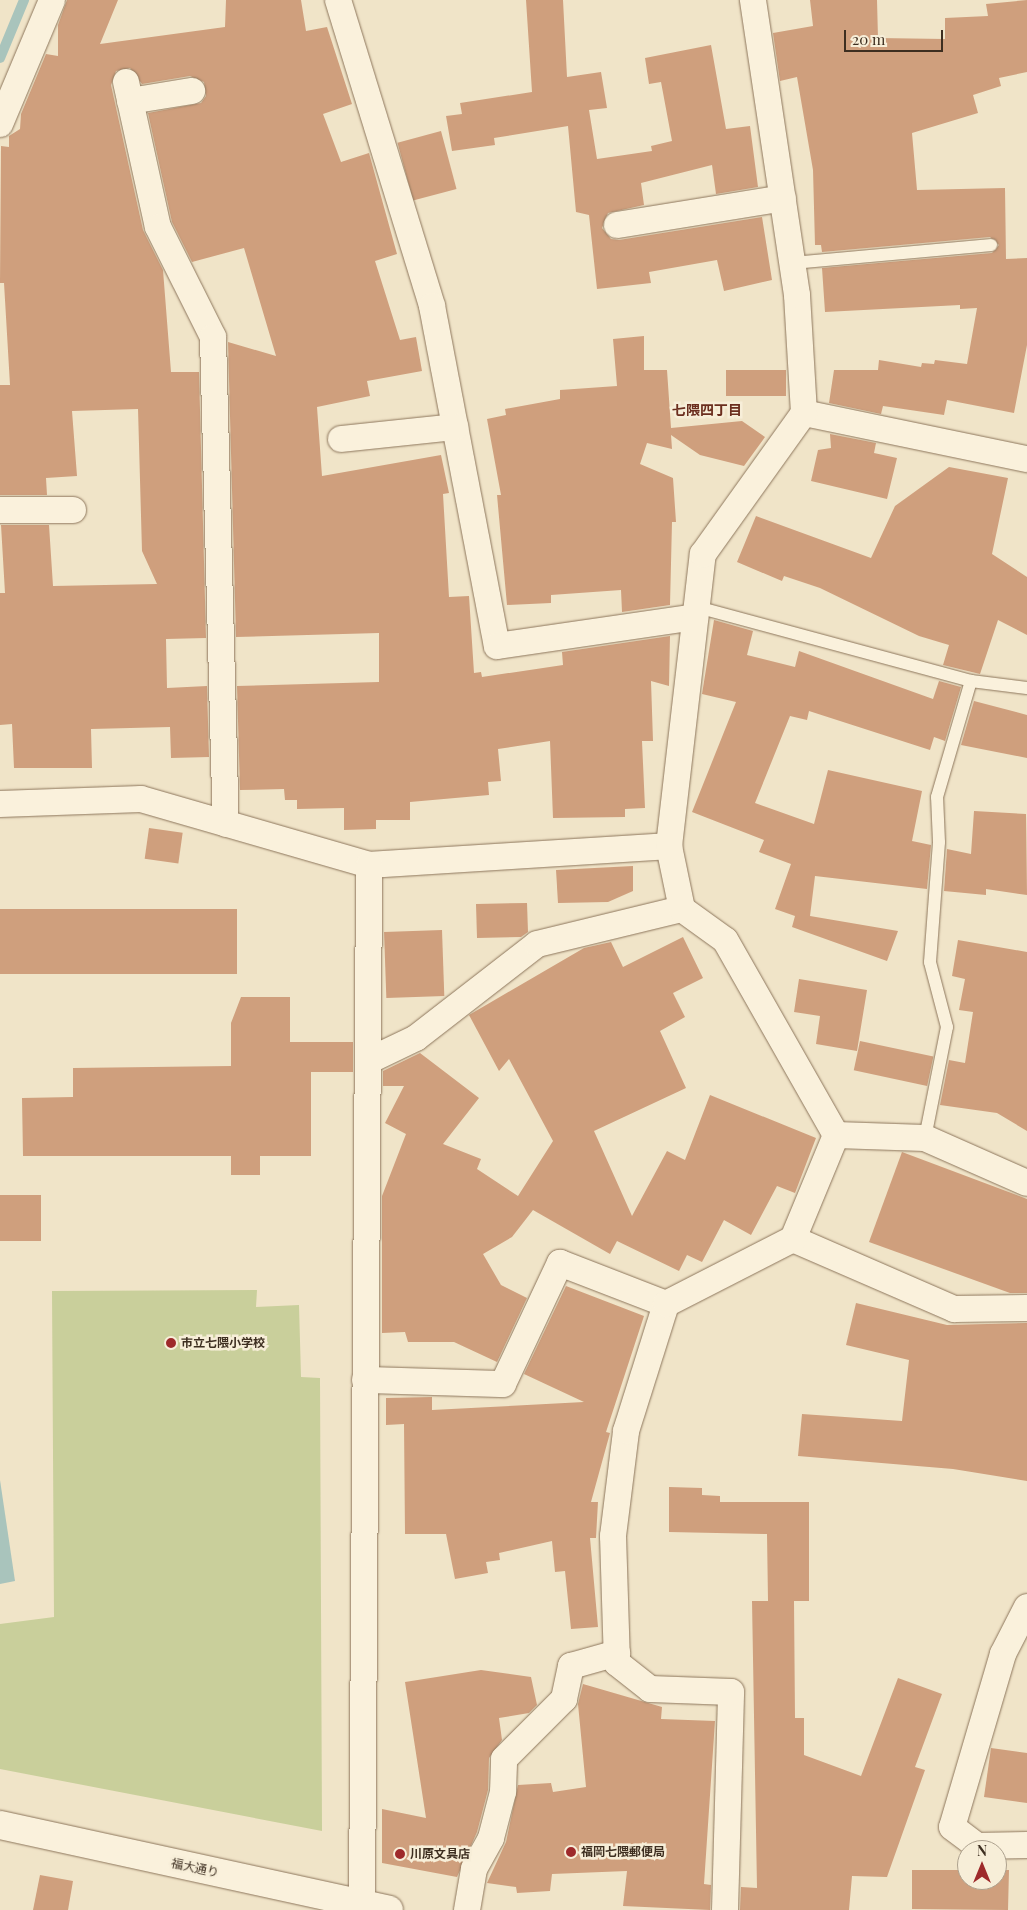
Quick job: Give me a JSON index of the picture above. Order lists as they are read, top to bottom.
{
  "streets": {
    "street": ["福大通り"]
  },
  "districts": ["七隈四丁目"],
  "places": ["市立七隈小学校", "福岡七隈郵便局", "川原文具店"],
  "scale_bar": "20 m",
  "north": "top"
}
